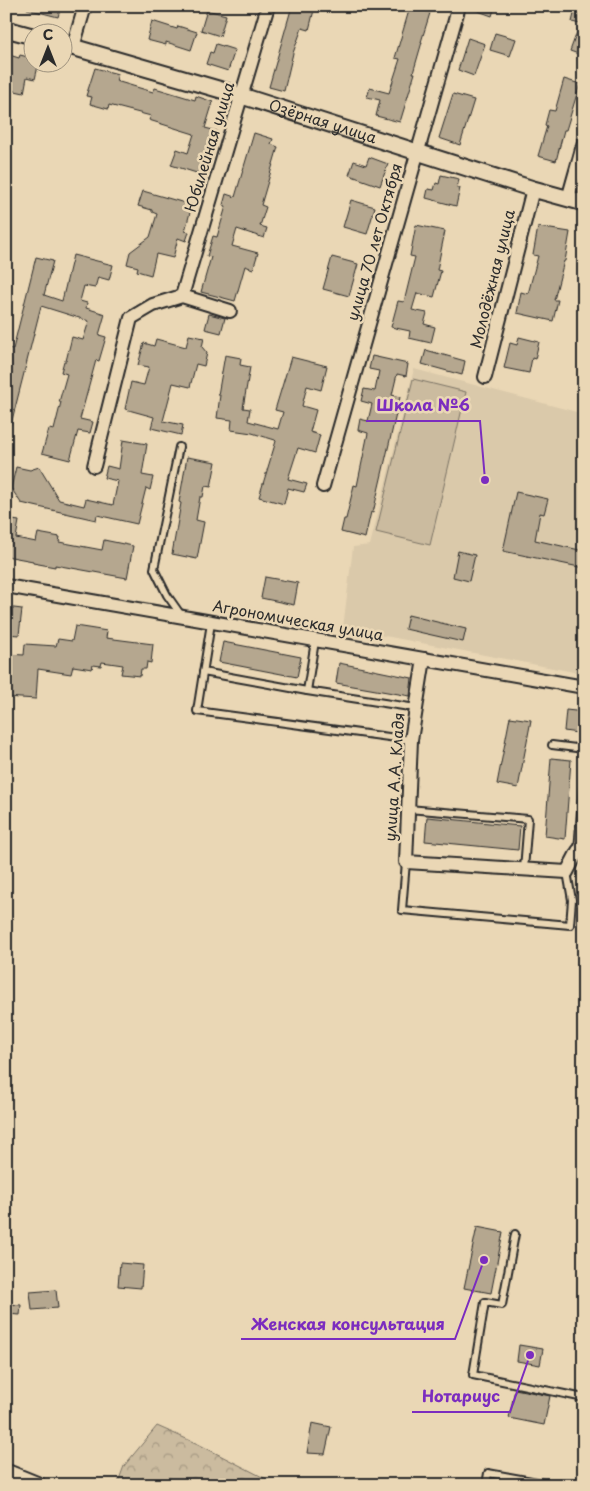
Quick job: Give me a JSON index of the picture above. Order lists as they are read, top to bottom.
{
  "streets": {
    "street": [
      "Озёрная улица",
      "Юбилейная улица",
      "улица 70 лет Октября",
      "Молодёжная улица",
      "Агрономическая улица",
      "улица А.А. Кладя"
    ]
  },
  "crossings": [
    ["Озёрная улица", "Юбилейная улица"],
    ["Озёрная улица", "улица 70 лет Октября"],
    ["Озёрная улица", "Молодёжная улица"],
    ["Агрономическая улица", "улица А.А. Кладя"]
  ],
  "places": ["Школа №6", "Женская консультация", "Нотариус"],
  "north": "top"
}
